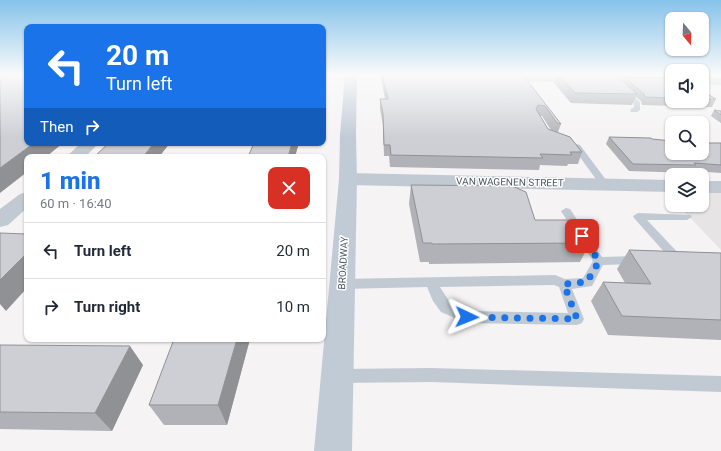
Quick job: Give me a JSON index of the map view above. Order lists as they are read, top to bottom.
{
  "streets": {
    "main road": ["BROADWAY"],
    "street": ["VAN WAGENEN STREET"]
  },
  "crossings": [
    ["VAN WAGENEN STREET", "BROADWAY"]
  ],
  "north": "bottom",
  "page": {
    "turn": ["20 m", "Turn left"],
    "then": "Then",
    "heading": ["1 min", "60 m · 16:40"],
    "list": [
      {
        "name": "Turn left",
        "value": "20 m"
      },
      {
        "name": "Turn right",
        "value": "10 m"
      }
    ]
  }
}
